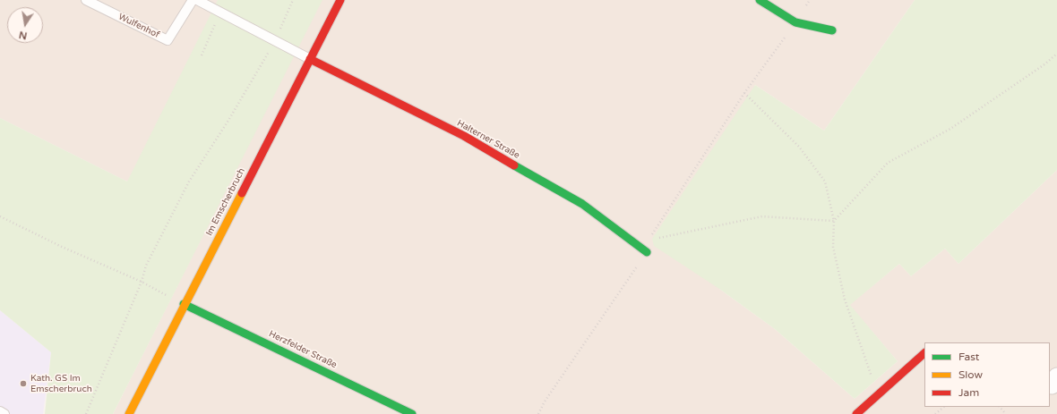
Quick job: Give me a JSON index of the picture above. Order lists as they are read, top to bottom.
{
  "streets": {
    "street": ["Halterner Straße", "Im Emscherbruch", "Herzfelder Straße"],
    "lane": ["Wulfenhof"]
  },
  "crossings": [
    ["Halterner Straße", "Im Emscherbruch"],
    ["Im Emscherbruch", "Herzfelder Straße"]
  ],
  "places": ["Kath. GS Im Emscherbruch"],
  "legend": ["Fast", "Slow", "Jam"],
  "north": "bottom"
}
